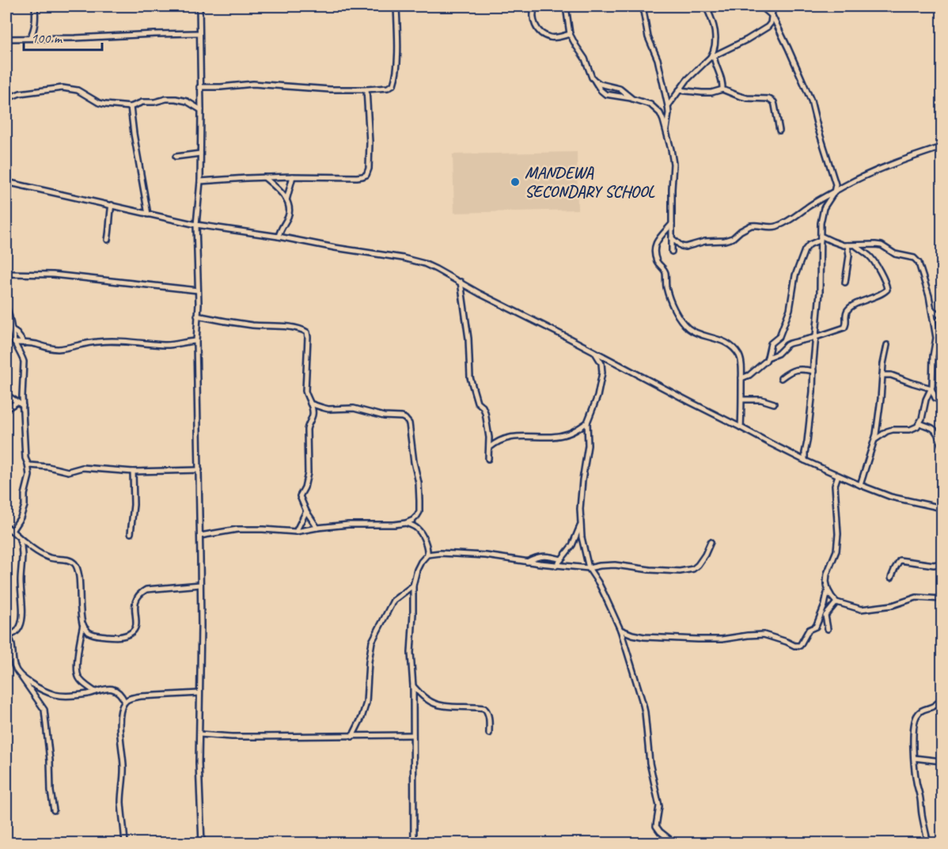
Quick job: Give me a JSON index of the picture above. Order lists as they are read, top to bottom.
{
  "places": ["MANDEWA SECONDARY SCHOOL"],
  "scale_bar": "100 m"
}
